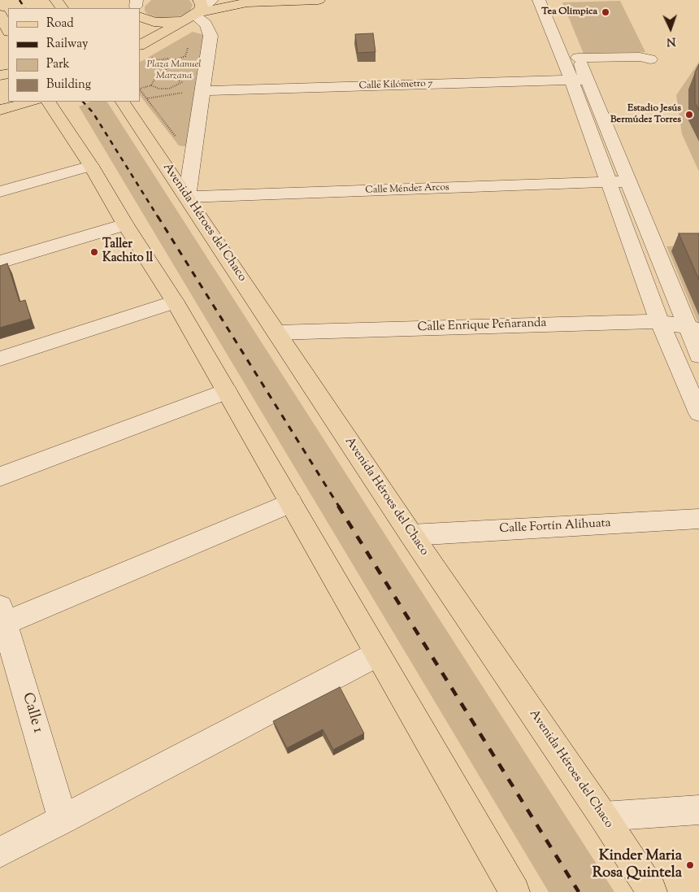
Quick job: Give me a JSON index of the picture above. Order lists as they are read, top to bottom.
{
  "streets": {
    "main road": ["Avenida Héroes del Chaco"],
    "street": [
      "Calle Kilómetro 7",
      "Calle Méndez Arcos",
      "Calle Enrique Peñaranda",
      "Calle Fortín Alihuata",
      "Calle 1"
    ]
  },
  "crossings": [
    ["Calle Méndez Arcos", "Avenida Héroes del Chaco"],
    ["Avenida Héroes del Chaco", "Calle Enrique Peñaranda"],
    ["Avenida Héroes del Chaco", "Calle Fortín Alihuata"]
  ],
  "parks": ["Plaza Manuel Marzana"],
  "places": [
    "Tea Olimpica",
    "Estadio Jesús Bermúdez Torres",
    "Taller Kachito ll",
    "Kinder Maria Rosa Quintela"
  ],
  "legend": [
    "Road",
    "Railway",
    "Park",
    "Building"
  ],
  "north": "bottom"
}
